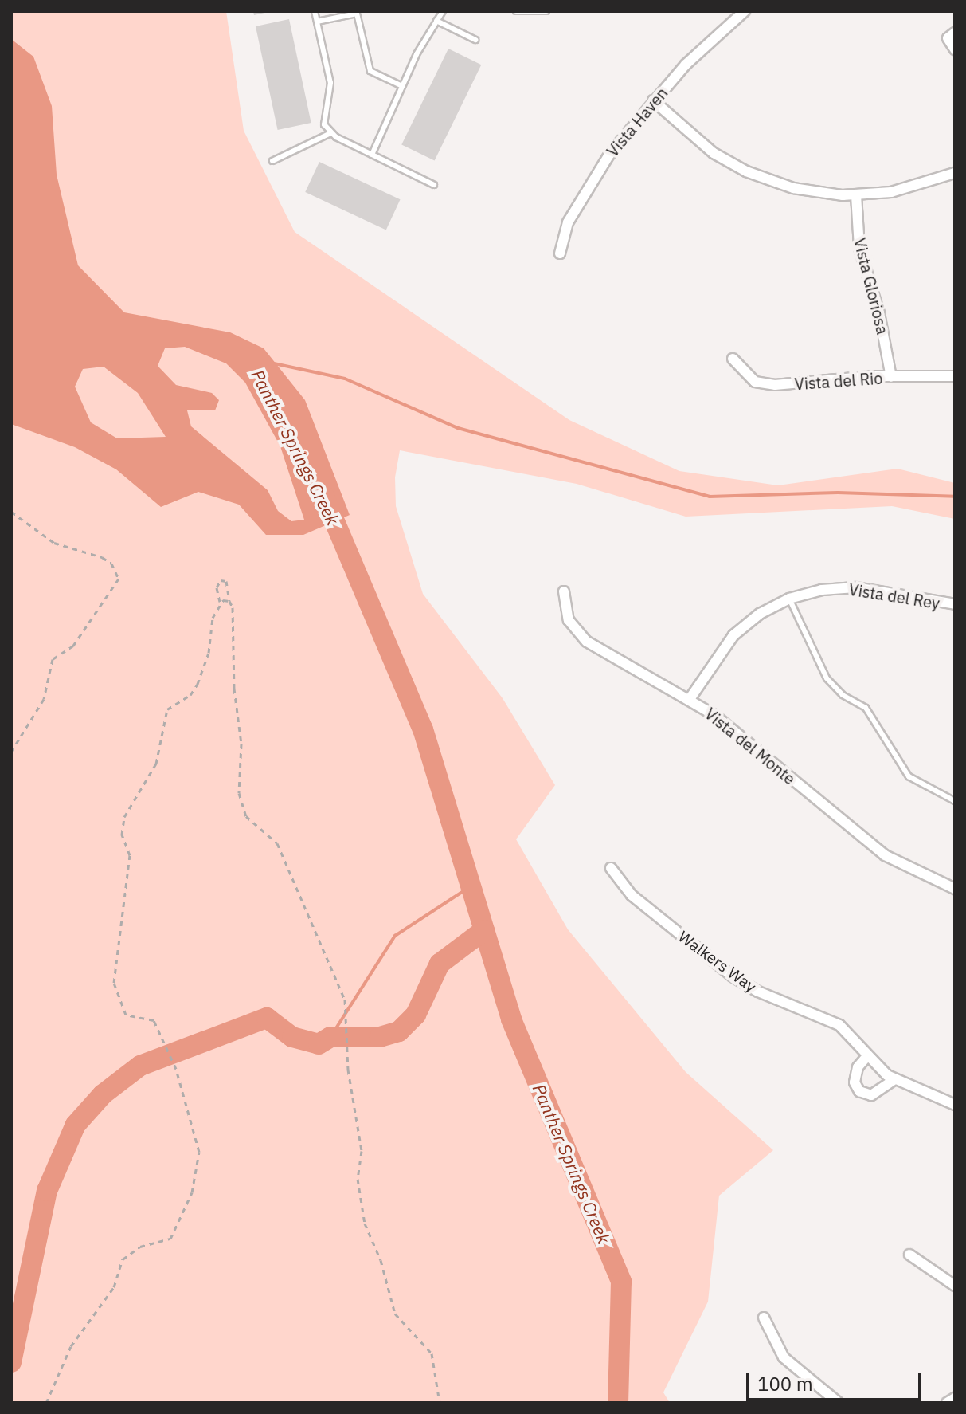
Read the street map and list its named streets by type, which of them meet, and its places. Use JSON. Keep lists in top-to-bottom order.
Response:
{
  "streets": {
    "street": [
      "Vista Haven",
      "Vista Gloriosa",
      "Vista del Rio",
      "Vista del Rey",
      "Vista del Monte",
      "Walkers Way"
    ]
  },
  "crossings": [
    ["Vista Gloriosa", "Vista del Rio"],
    ["Vista del Rey", "Vista del Monte"]
  ],
  "water": ["Panther Springs Creek"],
  "scale_bar": "100 m"
}
